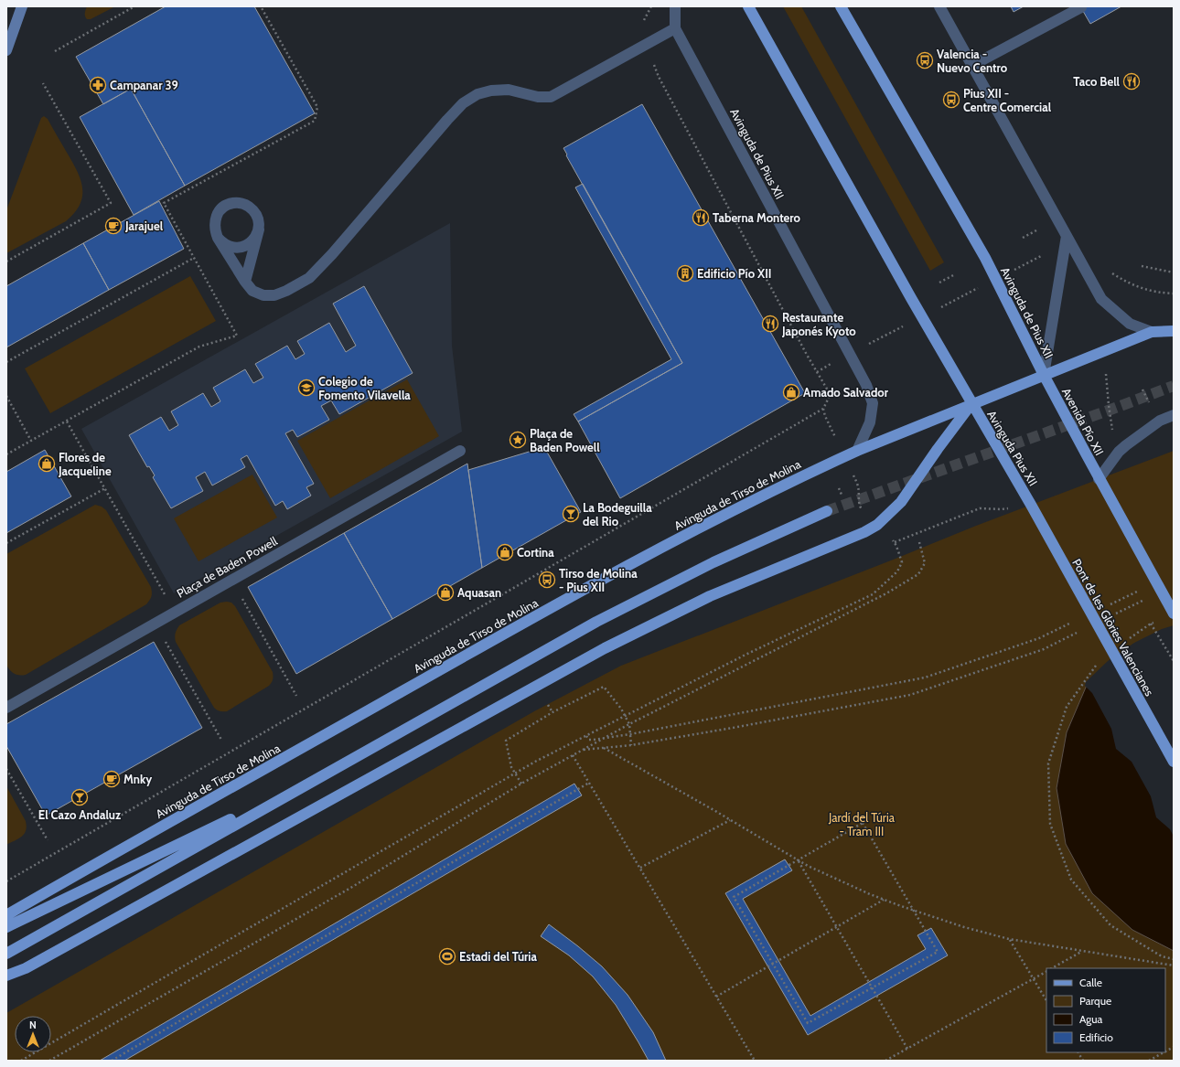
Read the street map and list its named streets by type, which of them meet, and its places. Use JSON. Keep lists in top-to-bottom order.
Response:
{
  "streets": {
    "main road": [
      "Avinguda de Pius XII",
      "Avenida Pío XII",
      "Avinguda Pius XII",
      "Avinguda de Tirso de Molina",
      "Pont de les Glòries Valencianes"
    ],
    "street": ["Plaça de Baden Powell"]
  },
  "crossings": [
    ["Avinguda de Pius XII", "Avenida Pío XII"],
    ["Avinguda de Pius XII", "Avinguda de Tirso de Molina"],
    ["Avenida Pío XII", "Avinguda de Tirso de Molina"],
    ["Avinguda Pius XII", "Avinguda de Tirso de Molina"],
    ["Avinguda Pius XII", "Pont de les Glòries Valencianes"]
  ],
  "parks": ["Jardí del Túria - Tram III"],
  "places": {
    "bus stop": ["Valencia - Nuevo Centro", "Pius XII - Centre Comercial", "Tirso de Molina - Pius XII"],
    "restaurant": ["Taco Bell", "Taberna Montero", "Restaurante Japonés Kyoto"],
    "pharmacy": ["Campanar 39"],
    "cafe": ["Jarajuel", "Mnky"],
    "building": ["Edificio Pío XII"],
    "school or university": ["Colegio de Fomento Vilavella"],
    "shop": [
      "Amado Salvador",
      "Flores de Jacqueline",
      "Cortina",
      "Aquasan"
    ],
    "place": ["Plaça de Baden Powell"],
    "bar": ["La Bodeguilla del Rio", "El Cazo Andaluz"],
    "sports": ["Estadi del Túria"]
  },
  "legend": [
    "Calle",
    "Parque",
    "Agua",
    "Edificio"
  ],
  "north": "top"
}
